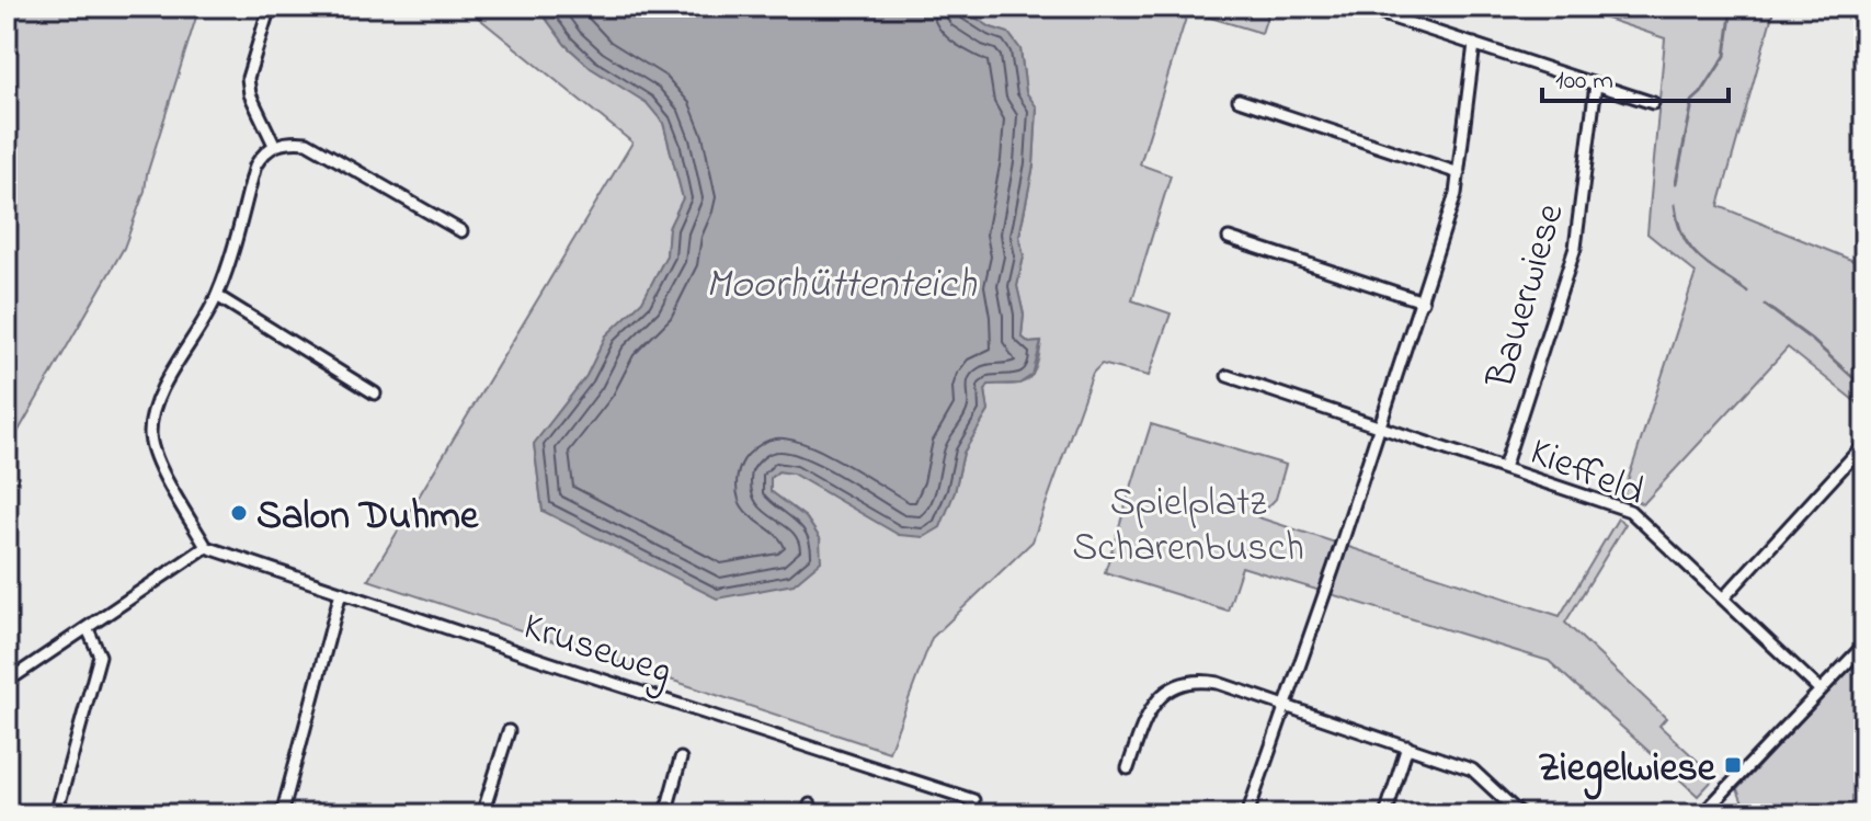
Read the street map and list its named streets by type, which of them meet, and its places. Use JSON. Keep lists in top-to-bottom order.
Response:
{
  "streets": {
    "street": ["Bauerwiese", "Kieffeld", "Kruseweg"]
  },
  "crossings": [
    ["Bauerwiese", "Kieffeld"]
  ],
  "water": ["Moorhüttenteich"],
  "parks": ["Spielplatz Scharenbusch"],
  "places": {
    "other": ["Salon Duhme"],
    "transit": ["Ziegelwiese"]
  },
  "scale_bar": "100 m"
}
